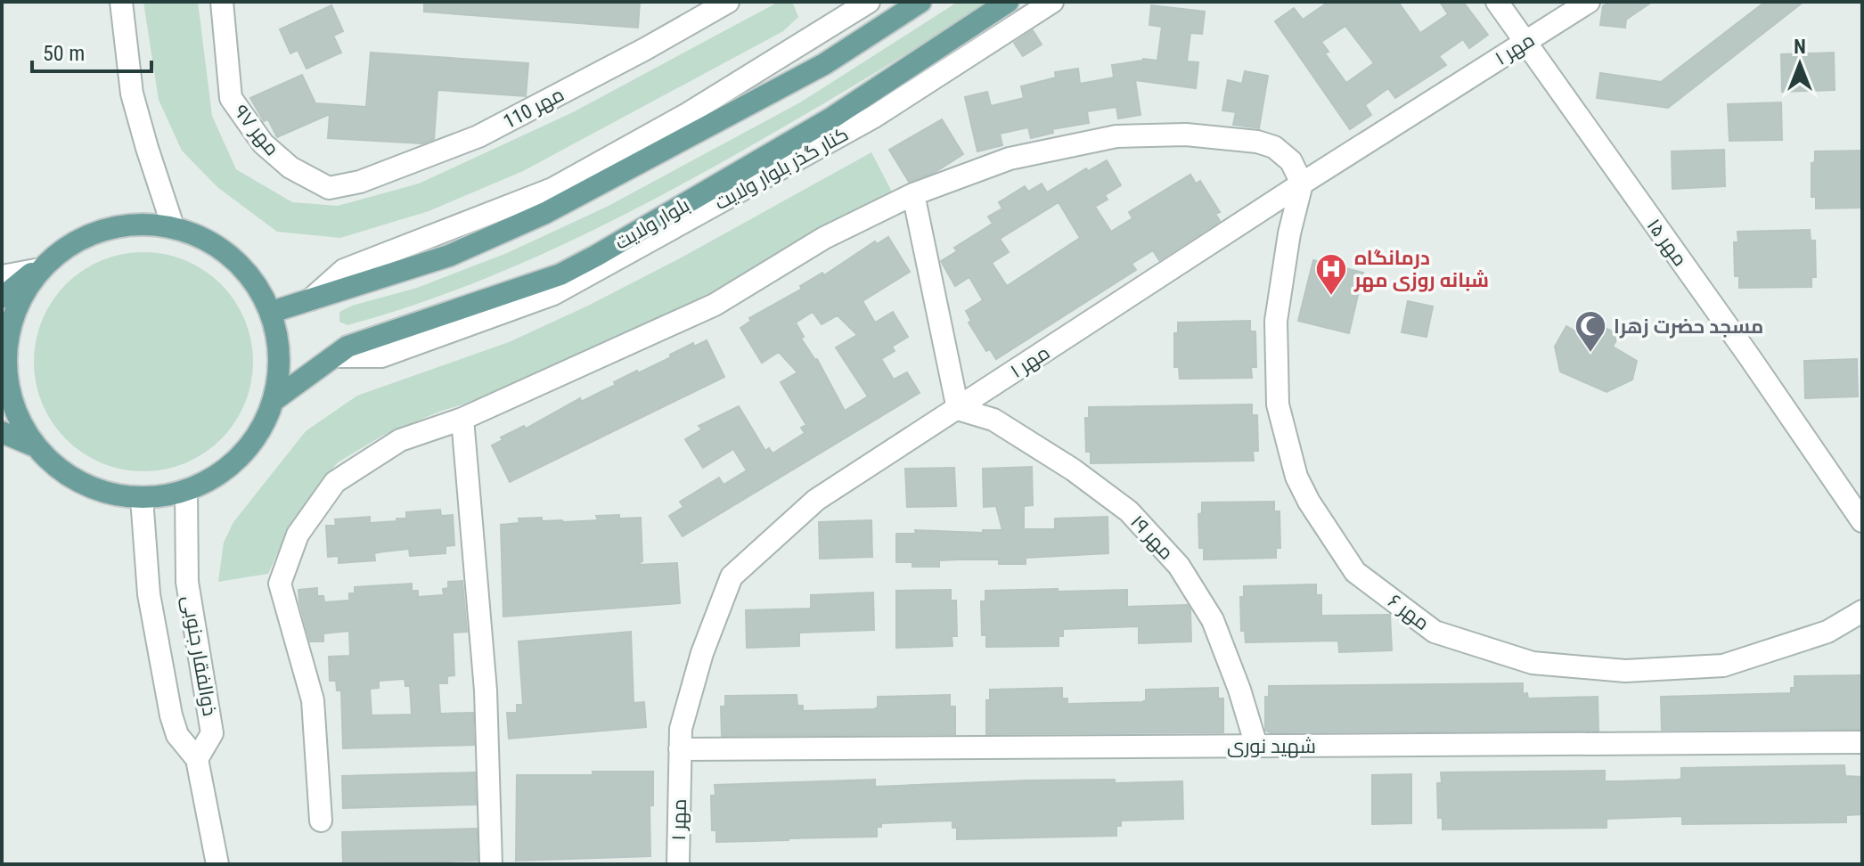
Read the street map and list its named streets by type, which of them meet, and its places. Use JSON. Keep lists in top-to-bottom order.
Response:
{
  "streets": {
    "main road": ["بلوار ولایت"],
    "street": [
      "مهر ۱",
      "مهر 110",
      "مهر ۹۷",
      "کنار گذر بلوار ولایت",
      "مهر ۱۵",
      "مهر ۱۹",
      "مهر ۶",
      "ذوالفقار جنوبی",
      "شهید نوری"
    ]
  },
  "crossings": [
    ["مهر ۱", "مهر ۱۵"],
    ["مهر ۱", "مهر ۱۹"],
    ["مهر ۱", "مهر ۶"],
    ["مهر ۱", "شهید نوری"],
    ["مهر 110", "مهر ۹۷"],
    ["کنار گذر بلوار ولایت", "بلوار ولایت"],
    ["مهر ۱۹", "شهید نوری"]
  ],
  "places": {
    "hospital": ["درمانگاه شبانه روزی مهر"],
    "mosque": ["مسجد حضرت زهرا"]
  },
  "scale_bar": "50 m",
  "north": "top"
}
